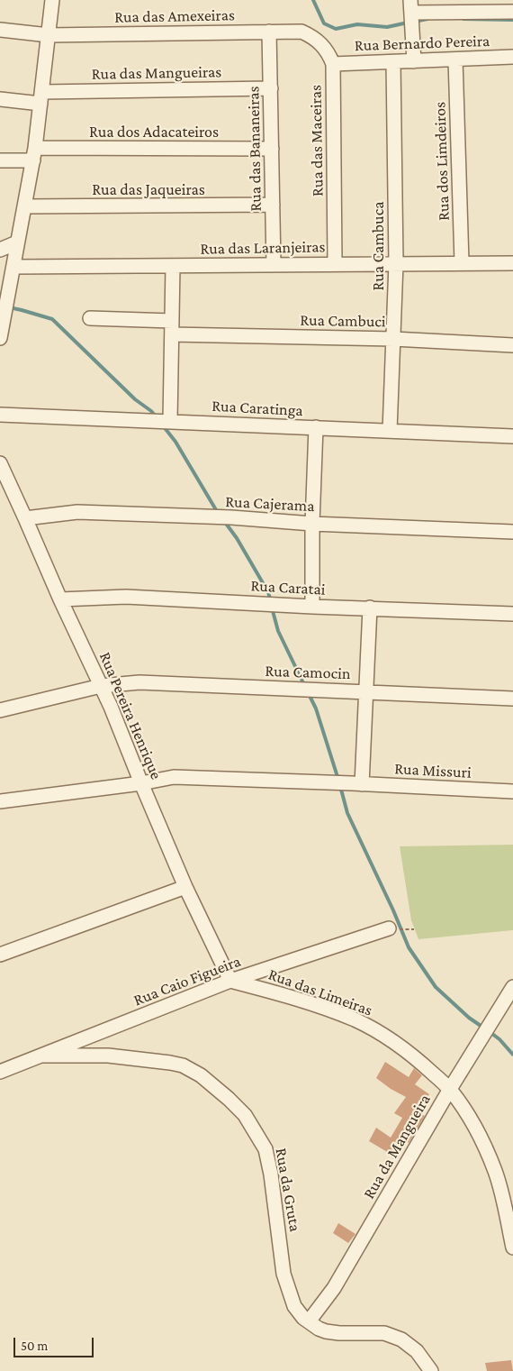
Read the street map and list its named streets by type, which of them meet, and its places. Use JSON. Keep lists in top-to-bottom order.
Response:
{
  "streets": {
    "street": [
      "Rua das Amexeiras",
      "Rua Bernardo Pereira",
      "Rua das Mangueiras",
      "Rua dos Adacateiros",
      "Rua das Maceiras",
      "Rua das Bananeiras",
      "Rua dos Limdeiros",
      "Rua das Jaqueiras",
      "Rua Cambuca",
      "Rua das Laranjeiras",
      "Rua Cambuci",
      "Rua Caratinga",
      "Rua Cajerama",
      "Rua Caratai",
      "Rua Camocin",
      "Rua Pereira Henrique",
      "Rua Missuri",
      "Rua Caio Figueira",
      "Rua das Limeiras",
      "Rua da Mangueira",
      "Rua da Gruta"
    ]
  },
  "crossings": [
    ["Rua das Amexeiras", "Rua das Maceiras"],
    ["Rua das Amexeiras", "Rua das Bananeiras"],
    ["Rua Bernardo Pereira", "Rua das Maceiras"],
    ["Rua Bernardo Pereira", "Rua dos Limdeiros"],
    ["Rua Bernardo Pereira", "Rua Cambuca"],
    ["Rua das Mangueiras", "Rua das Bananeiras"],
    ["Rua dos Adacateiros", "Rua das Bananeiras"],
    ["Rua das Maceiras", "Rua das Laranjeiras"],
    ["Rua das Bananeiras", "Rua das Jaqueiras"],
    ["Rua das Bananeiras", "Rua das Laranjeiras"],
    ["Rua dos Limdeiros", "Rua das Laranjeiras"],
    ["Rua Cambuca", "Rua das Laranjeiras"],
    ["Rua Cambuca", "Rua Cambuci"],
    ["Rua Cambuca", "Rua Caratinga"],
    ["Rua Cajerama", "Rua Pereira Henrique"],
    ["Rua Caratai", "Rua Pereira Henrique"],
    ["Rua Camocin", "Rua Pereira Henrique"],
    ["Rua Pereira Henrique", "Rua Missuri"],
    ["Rua Pereira Henrique", "Rua Caio Figueira"],
    ["Rua Pereira Henrique", "Rua das Limeiras"],
    ["Rua Caio Figueira", "Rua das Limeiras"],
    ["Rua Caio Figueira", "Rua da Gruta"],
    ["Rua das Limeiras", "Rua da Mangueira"],
    ["Rua da Mangueira", "Rua da Gruta"]
  ],
  "scale_bar": "50 m"
}
